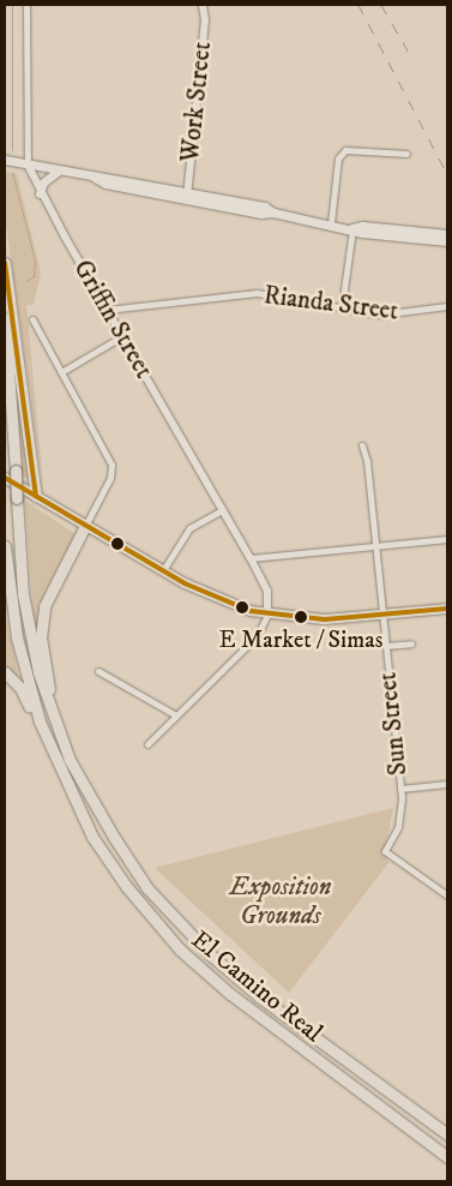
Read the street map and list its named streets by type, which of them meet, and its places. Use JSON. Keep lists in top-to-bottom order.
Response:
{
  "streets": {
    "highway": ["El Camino Real"],
    "street": [
      "Work Street",
      "Rianda Street",
      "Griffin Street",
      "Sun Street"
    ]
  },
  "crossings": [
    ["Rianda Street", "Griffin Street"]
  ],
  "parks": ["Exposition Grounds"],
  "places": ["E Market / Simas"]
}
